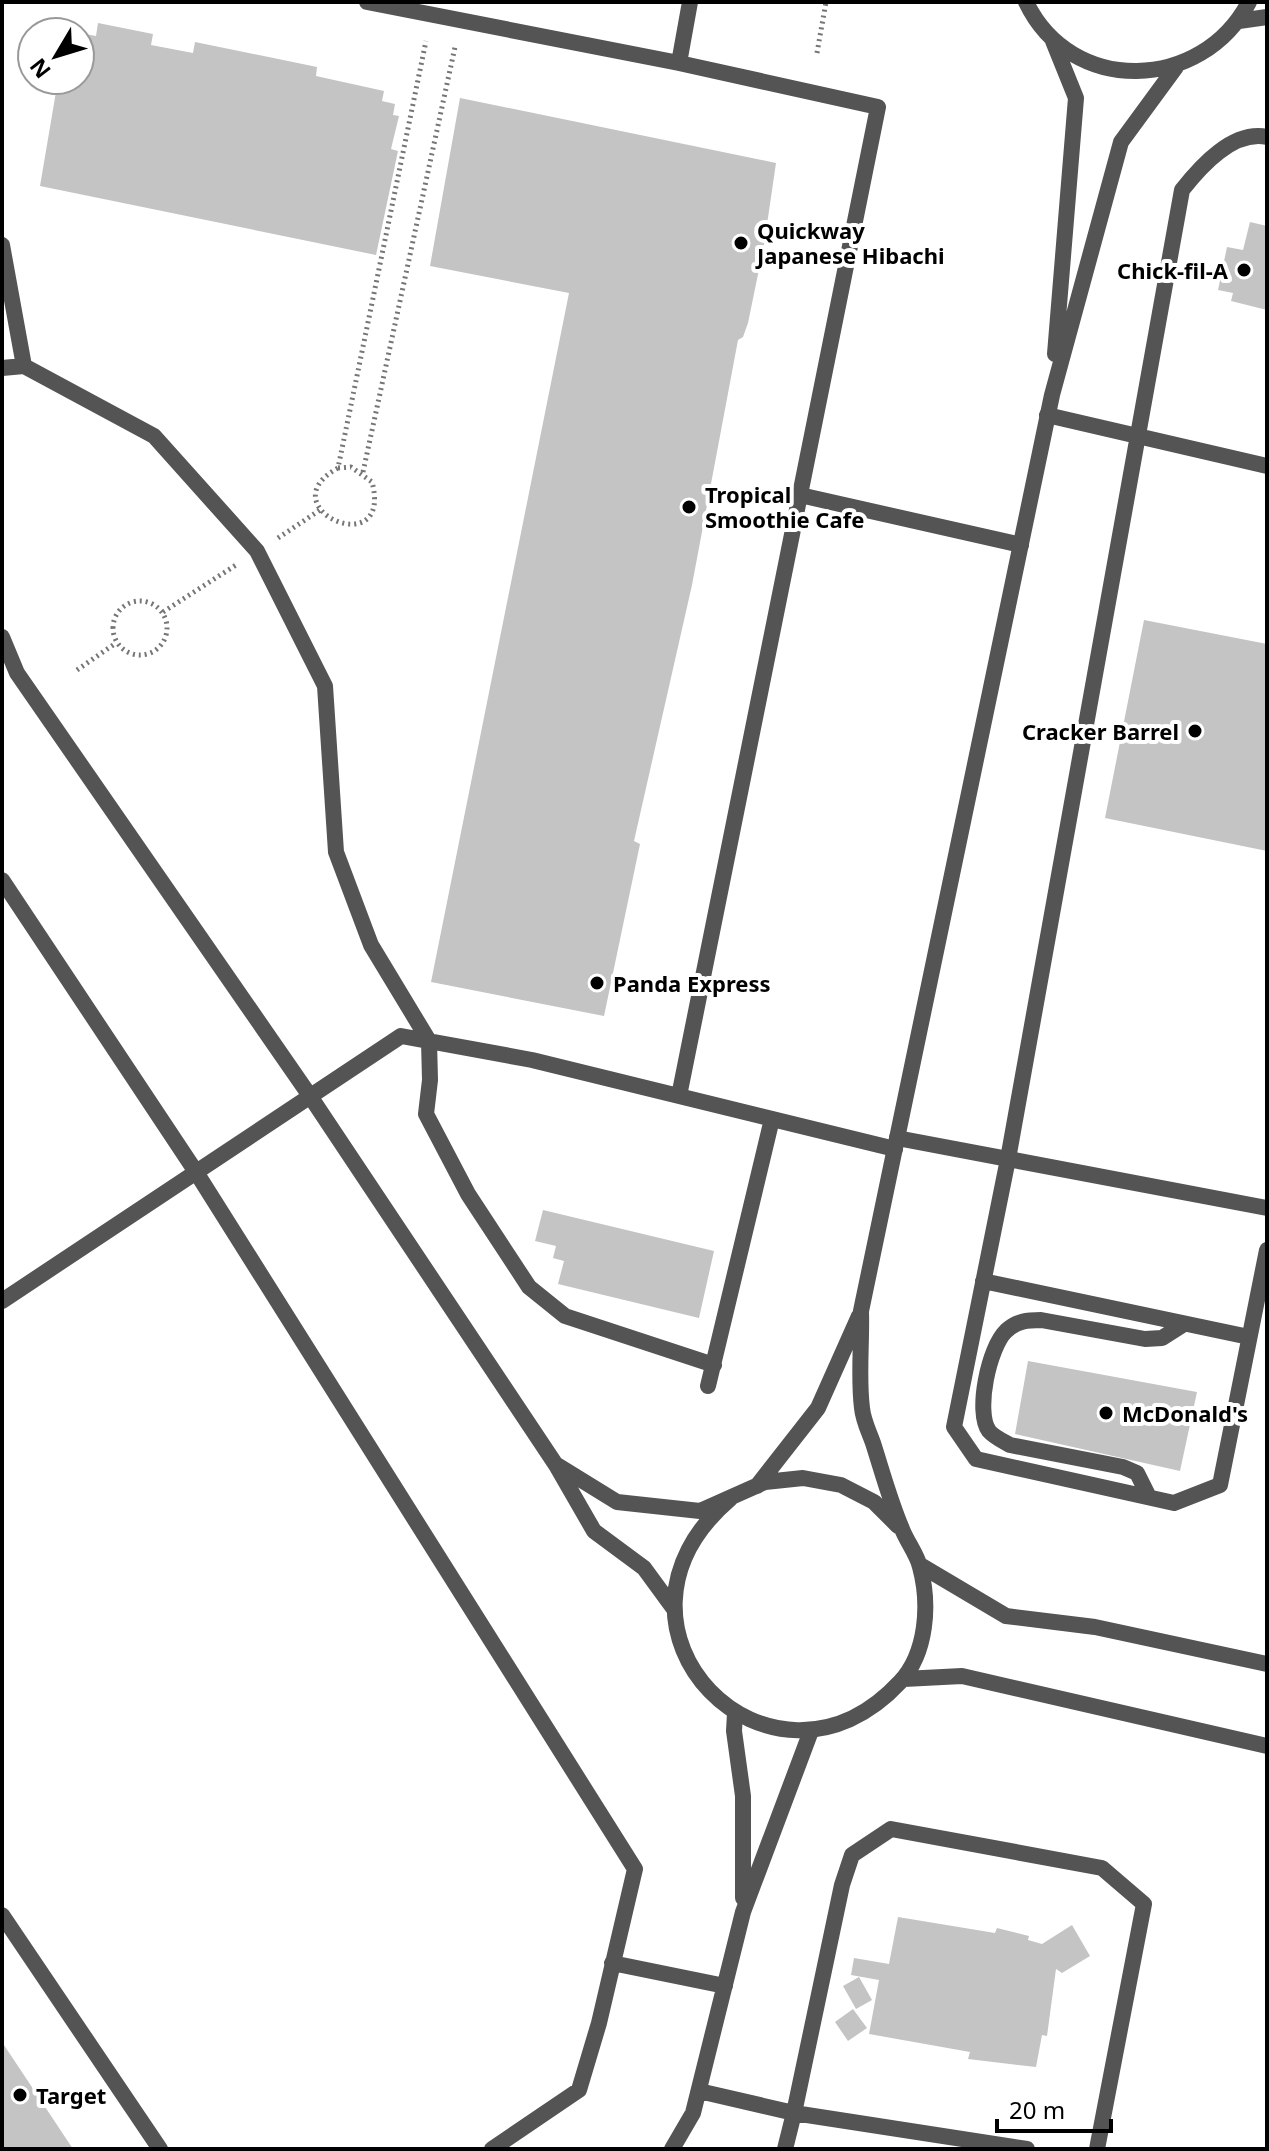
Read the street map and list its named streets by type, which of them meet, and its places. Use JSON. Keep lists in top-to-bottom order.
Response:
{
  "places": [
    "Quickway Japanese Hibachi",
    "Chick-fil-A",
    "Tropical Smoothie Cafe",
    "Cracker Barrel",
    "Panda Express",
    "McDonald's",
    "Target"
  ],
  "scale_bar": "20 m",
  "north": "bottom left"
}
